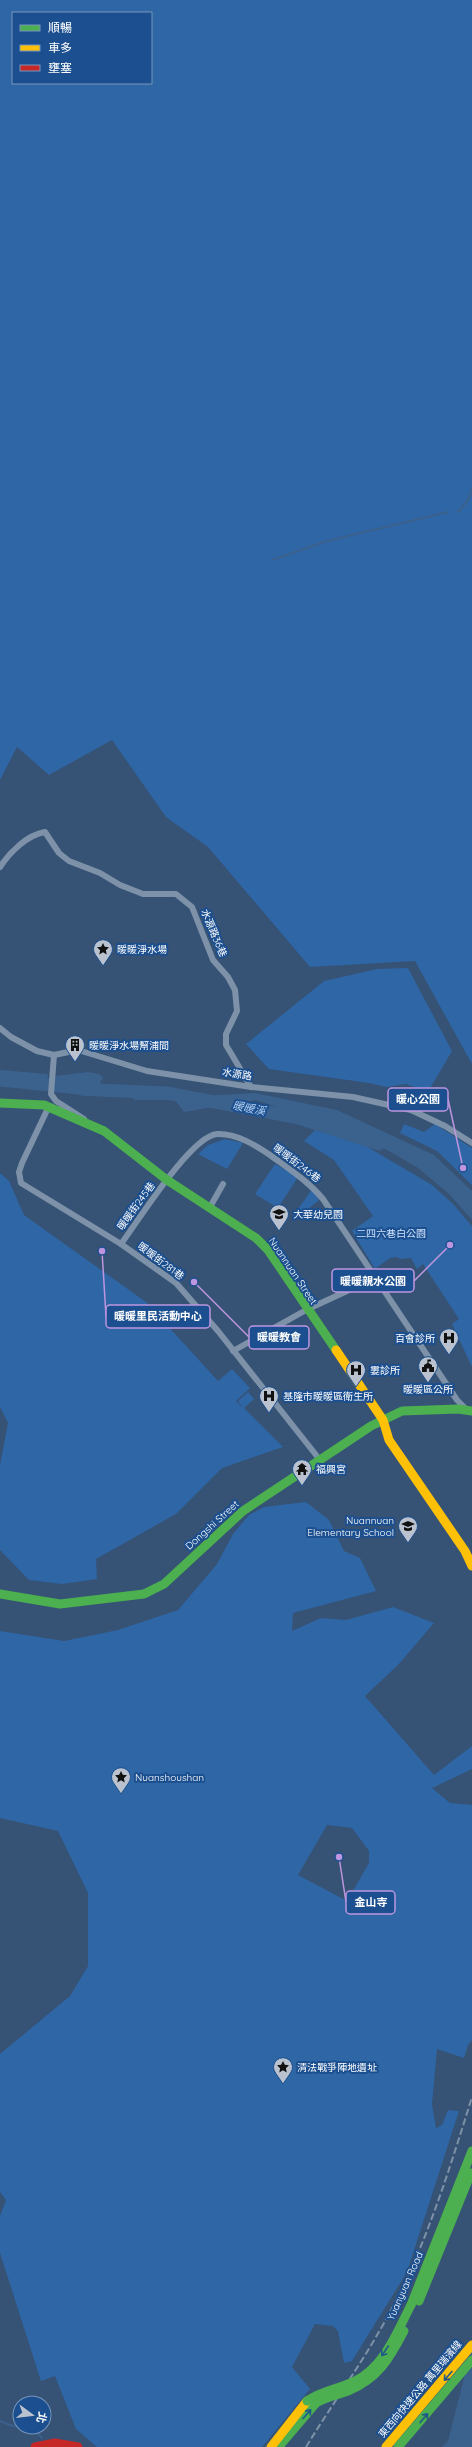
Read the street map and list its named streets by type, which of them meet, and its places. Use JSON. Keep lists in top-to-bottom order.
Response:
{
  "streets": {
    "main road": [
      "Nuannuan Street",
      "Dongshi Street",
      "Yuanyuan Road",
      "東西向快速公路 萬里瑞濱線"
    ],
    "street": [
      "水源路36巷",
      "水源路",
      "暖暖街246巷",
      "暖暖街245巷",
      "暖暖街281巷"
    ]
  },
  "crossings": [
    ["水源路36巷", "水源路"],
    ["暖暖街246巷", "暖暖街245巷"],
    ["暖暖街246巷", "Nuannuan Street"],
    ["暖暖街246巷", "Dongshi Street"],
    ["暖暖街245巷", "暖暖街281巷"],
    ["暖暖街245巷", "Nuannuan Street"],
    ["暖暖街281巷", "Nuannuan Street"],
    ["暖暖街281巷", "Dongshi Street"],
    ["Nuannuan Street", "Dongshi Street"]
  ],
  "water": ["暖暖溪"],
  "parks": ["二四六巷白公園"],
  "places": {
    "place": ["暖暖淨水場", "Nuanshoushan", "清法戰爭陣地遺址"],
    "building": ["暖暖淨水場幫浦間"],
    "other": [
      "暖心公園",
      "暖暖親水公園",
      "暖暖里民活動中心",
      "暖暖教會",
      "金山寺"
    ],
    "school or university": ["大華幼兒園", "Nuannuan Elementary School"],
    "hospital": ["百會診所", "婁診所", "基隆市暖暖區衛生所"],
    "public building": ["暖暖區公所"],
    "temple": ["福興宮"]
  },
  "legend": ["順暢", "車多", "壅塞"],
  "north": "right"
}
